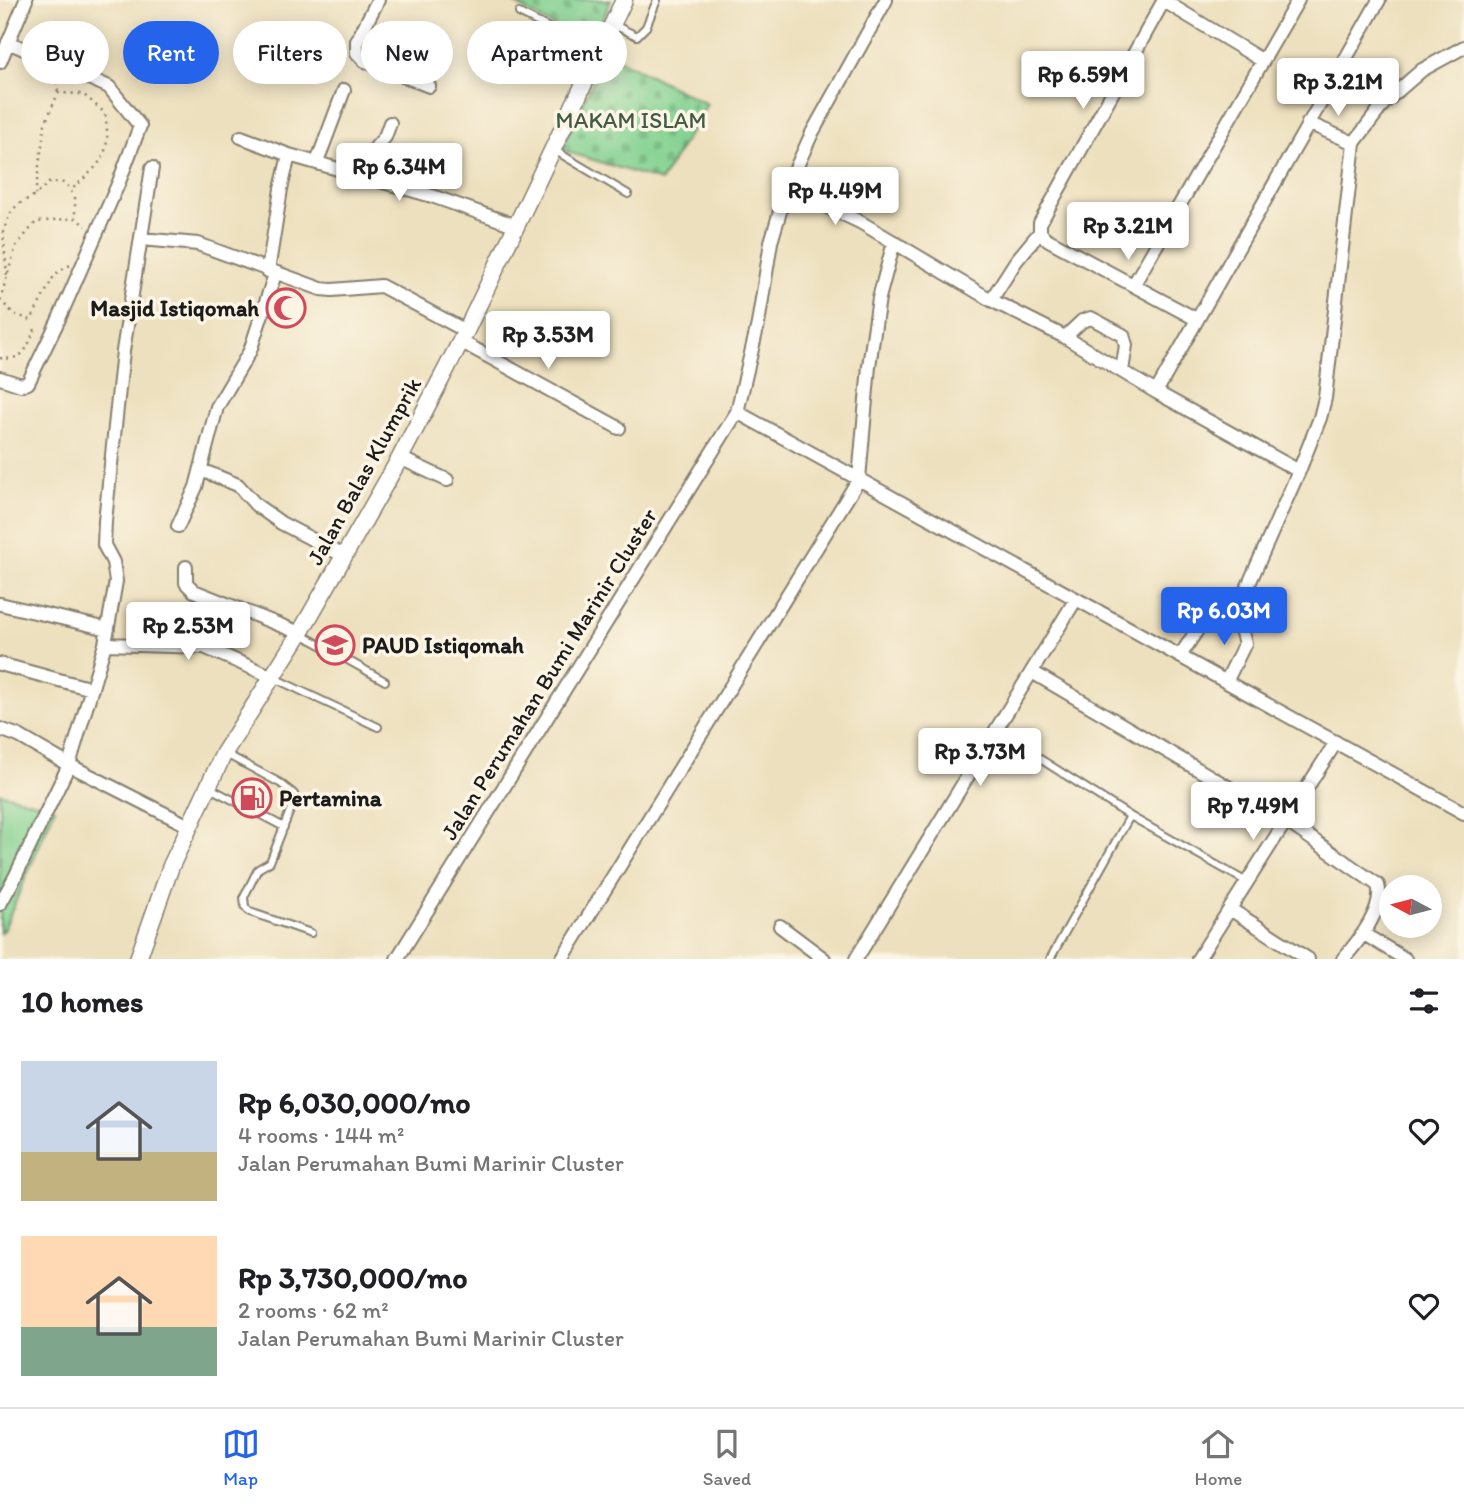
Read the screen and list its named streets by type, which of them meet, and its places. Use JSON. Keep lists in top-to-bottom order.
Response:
{
  "streets": {
    "street": ["Jalan Balas Klumprik", "Jalan Perumahan Bumi Marinir Cluster"]
  },
  "parks": ["MAKAM ISLAM"],
  "places": {
    "mosque": ["Masjid Istiqomah"],
    "school or university": ["PAUD Istiqomah"],
    "fuel station": ["Pertamina"]
  },
  "north": "left",
  "page": {
    "chip": [
      "Buy",
      "Rent",
      "Filters",
      "New",
      "Apartment"
    ],
    "price": [
      "Rp 6.59M",
      "Rp 3.21M",
      "Rp 6.34M",
      "Rp 4.49M",
      "Rp 3.21M",
      "Rp 3.53M",
      "Rp 6.03M",
      "Rp 2.53M",
      "Rp 3.73M",
      "Rp 7.49M"
    ],
    "heading": "10 homes",
    "list": [
      {
        "name": "Rp 6,030,000/mo",
        "note": "4 rooms · 144 m² · Jalan Perumahan Bumi Marinir Cluster"
      },
      {
        "name": "Rp 3,730,000/mo",
        "note": "2 rooms · 62 m² · Jalan Perumahan Bumi Marinir Cluster"
      }
    ],
    "tabs": ["Map", "Saved", "Home"]
  }
}
